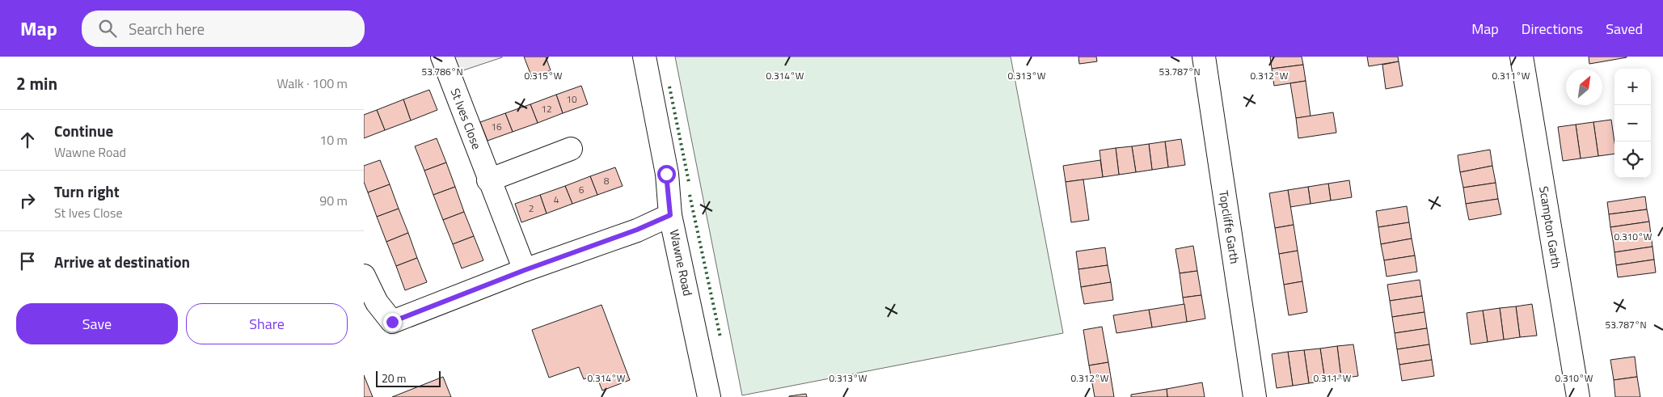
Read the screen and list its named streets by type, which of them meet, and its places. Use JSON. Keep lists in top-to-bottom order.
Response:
{
  "streets": {
    "street": [
      "St Ives Close",
      "Topcliffe Garth",
      "Scampton Garth",
      "Wawne Road"
    ]
  },
  "house_numbers": [
    "10",
    "12",
    "16",
    "8",
    "6",
    "4",
    "2"
  ],
  "scale_bar": "20 m",
  "north": "top right",
  "page": {
    "header": "Map",
    "search": "Search here",
    "nav": ["Map", "Directions", "Saved"],
    "heading": ["2 min", "Walk · 100 m"],
    "map_buttons": ["+", "−"],
    "list": [
      ["Continue", "Wawne Road", "10 m"],
      ["Turn right", "St Ives Close", "90 m"],
      "Arrive at destination"
    ],
    "buttons": ["Save", "Share"],
    "scale": "20 m"
  },
  "coordinates": [
    "53.786°N",
    "53.787°N",
    "0.315°W",
    "0.314°W",
    "0.313°W",
    "0.312°W",
    "0.311°W",
    "0.310°W"
  ]
}
